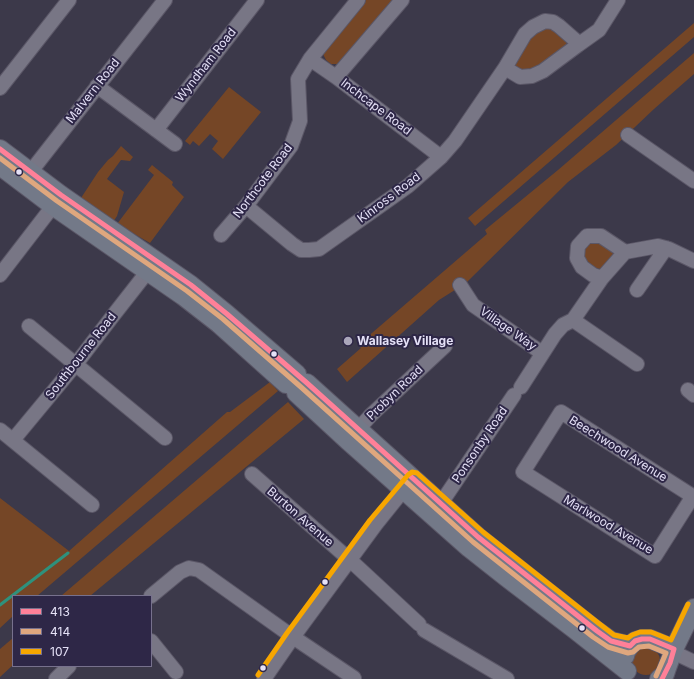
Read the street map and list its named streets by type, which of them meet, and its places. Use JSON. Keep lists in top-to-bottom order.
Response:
{
  "streets": {
    "street": [
      "Wyndham Road",
      "Malvern Road",
      "Inchcape Road",
      "Northcote Road",
      "Kinross Road",
      "Village Way",
      "Southbourne Road",
      "Probyn Road",
      "Ponsonby Road",
      "Beechwood Avenue",
      "Burton Avenue",
      "Marlwood Avenue"
    ]
  },
  "crossings": [
    ["Inchcape Road", "Northcote Road"],
    ["Inchcape Road", "Kinross Road"],
    ["Northcote Road", "Kinross Road"],
    ["Village Way", "Ponsonby Road"],
    ["Beechwood Avenue", "Marlwood Avenue"]
  ],
  "places": ["Wallasey Village"],
  "lines": ["transit line 413", "transit line 414", "transit line 107"],
  "legend": ["413", "414", "107"]
}
